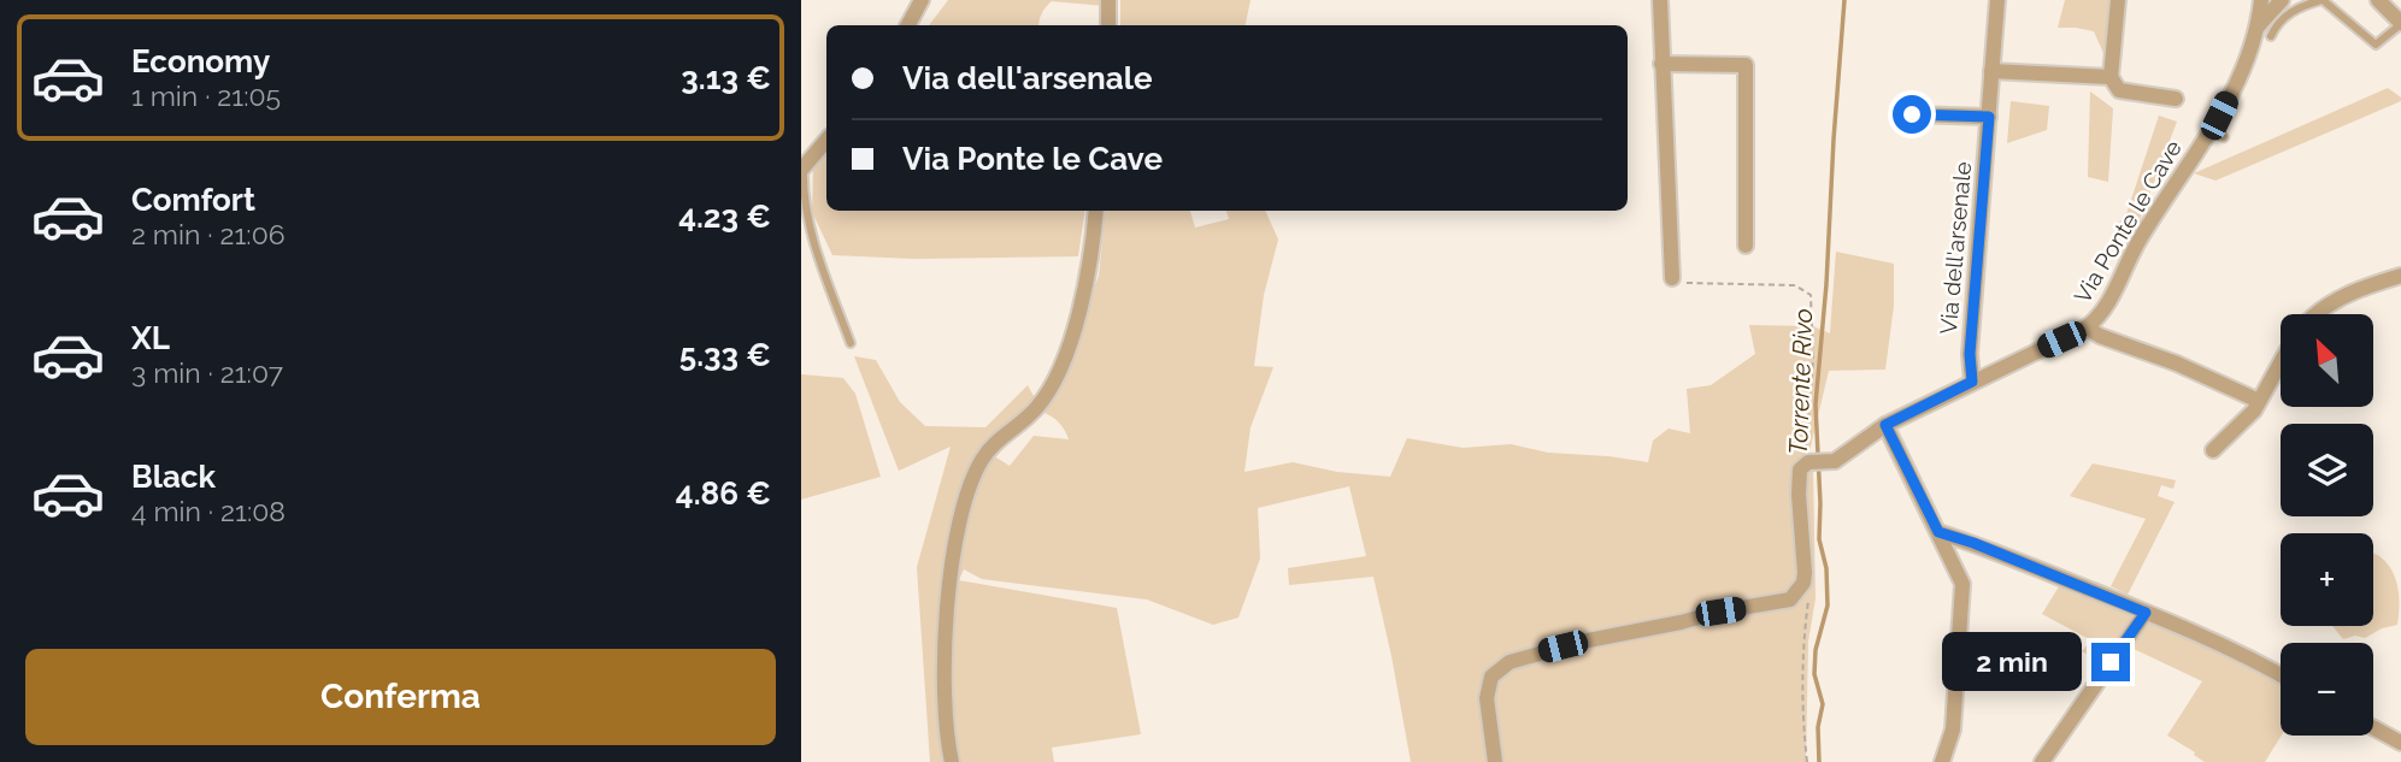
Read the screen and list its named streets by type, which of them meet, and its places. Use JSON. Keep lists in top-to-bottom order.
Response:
{
  "streets": {
    "street": ["Via Ponte le Cave", "Via dell'arsenale"]
  },
  "crossings": [
    ["Via Ponte le Cave", "Via dell'arsenale"]
  ],
  "water": ["Torrente Rivo"],
  "north": "top left",
  "page": {
    "list": [
      {
        "name": "Economy",
        "note": "1 min · 21:05",
        "value": "3.13 €"
      },
      {
        "name": "Comfort",
        "note": "2 min · 21:06",
        "value": "4.23 €"
      },
      {
        "name": "XL",
        "note": "3 min · 21:07",
        "value": "5.33 €"
      },
      {
        "name": "Black",
        "note": "4 min · 21:08",
        "value": "4.86 €"
      }
    ],
    "banner": ["Via dell'arsenale", "Via Ponte le Cave"],
    "map_buttons": ["+", "−"],
    "buttons": "Conferma",
    "bubble": "2 min"
  }
}
